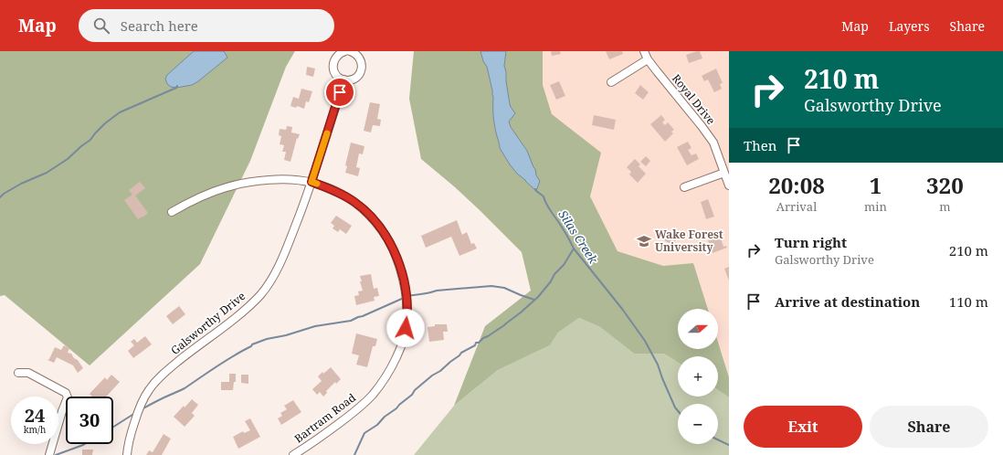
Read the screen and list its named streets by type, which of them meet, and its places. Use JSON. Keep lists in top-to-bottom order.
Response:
{
  "streets": {
    "street": ["Royal Drive", "Galsworthy Drive", "Bartram Road"]
  },
  "crossings": [
    ["Galsworthy Drive", "Bartram Road"]
  ],
  "water": ["Silas Creek"],
  "places": {
    "school or university": ["Wake Forest University"]
  },
  "north": "right",
  "page": {
    "header": "Map",
    "search": "Search here",
    "nav": ["Map", "Layers", "Share"],
    "turn": ["210 m", "Galsworthy Drive"],
    "then": "Then",
    "eta": [
      "20:08",
      "Arrival",
      "1",
      "min",
      "320",
      "m"
    ],
    "list": [
      {
        "name": "Turn right",
        "note": "Galsworthy Drive",
        "value": "210 m"
      },
      {
        "name": "Arrive at destination",
        "value": "110 m"
      }
    ],
    "map_buttons": ["+", "−"],
    "speed": "24 km/h",
    "limit": "30",
    "buttons": ["Exit", "Share"]
  }
}
